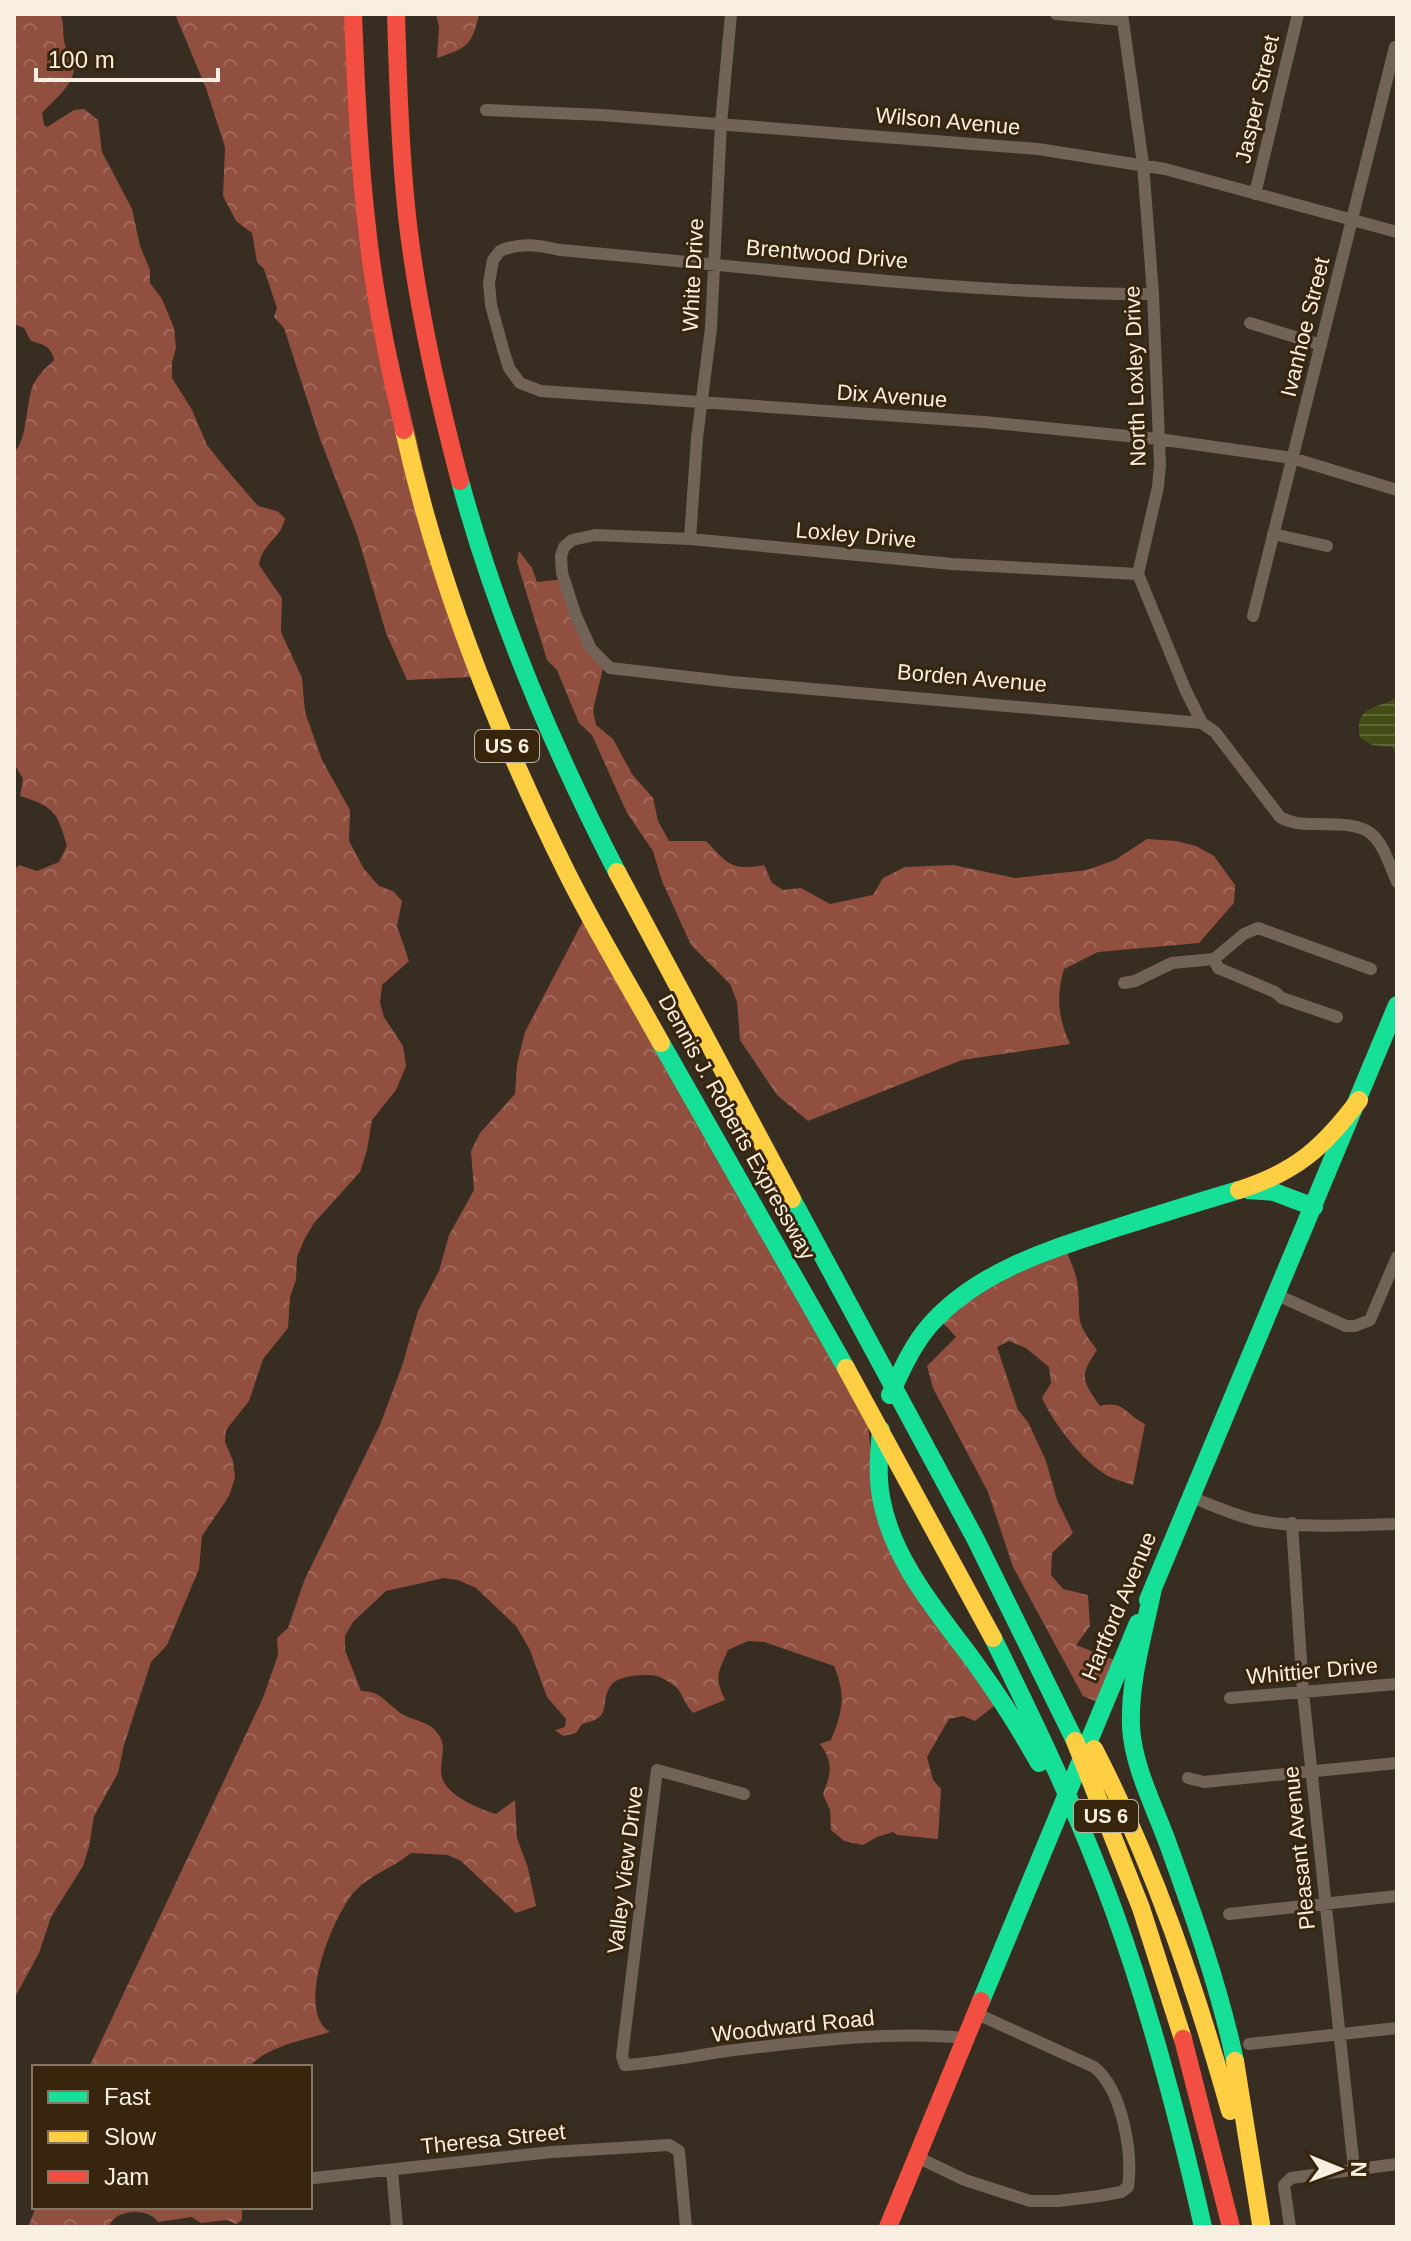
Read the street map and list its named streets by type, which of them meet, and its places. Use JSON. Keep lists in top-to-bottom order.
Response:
{
  "streets": {
    "main road": ["US 6", "Dennis J. Roberts Expressway", "Hartford Avenue"],
    "street": [
      "Jasper Street",
      "Wilson Avenue",
      "Brentwood Drive",
      "White Drive",
      "Ivanhoe Street",
      "North Loxley Drive",
      "Dix Avenue",
      "Loxley Drive",
      "Borden Avenue",
      "Whittier Drive",
      "Pleasant Avenue",
      "Valley View Drive",
      "Woodward Road",
      "Theresa Street"
    ]
  },
  "crossings": [
    ["Jasper Street", "Wilson Avenue"],
    ["Wilson Avenue", "White Drive"],
    ["Wilson Avenue", "Ivanhoe Street"],
    ["Wilson Avenue", "North Loxley Drive"],
    ["Brentwood Drive", "White Drive"],
    ["Brentwood Drive", "North Loxley Drive"],
    ["Brentwood Drive", "Dix Avenue"],
    ["White Drive", "Dix Avenue"],
    ["White Drive", "Loxley Drive"],
    ["Ivanhoe Street", "Dix Avenue"],
    ["North Loxley Drive", "Dix Avenue"],
    ["North Loxley Drive", "Loxley Drive"],
    ["Loxley Drive", "Borden Avenue"],
    ["Hartford Avenue", "Woodward Road"],
    ["Whittier Drive", "Pleasant Avenue"],
    ["Valley View Drive", "Woodward Road"]
  ],
  "legend": ["Fast", "Slow", "Jam"],
  "scale_bar": "100 m",
  "north": "right"
}
